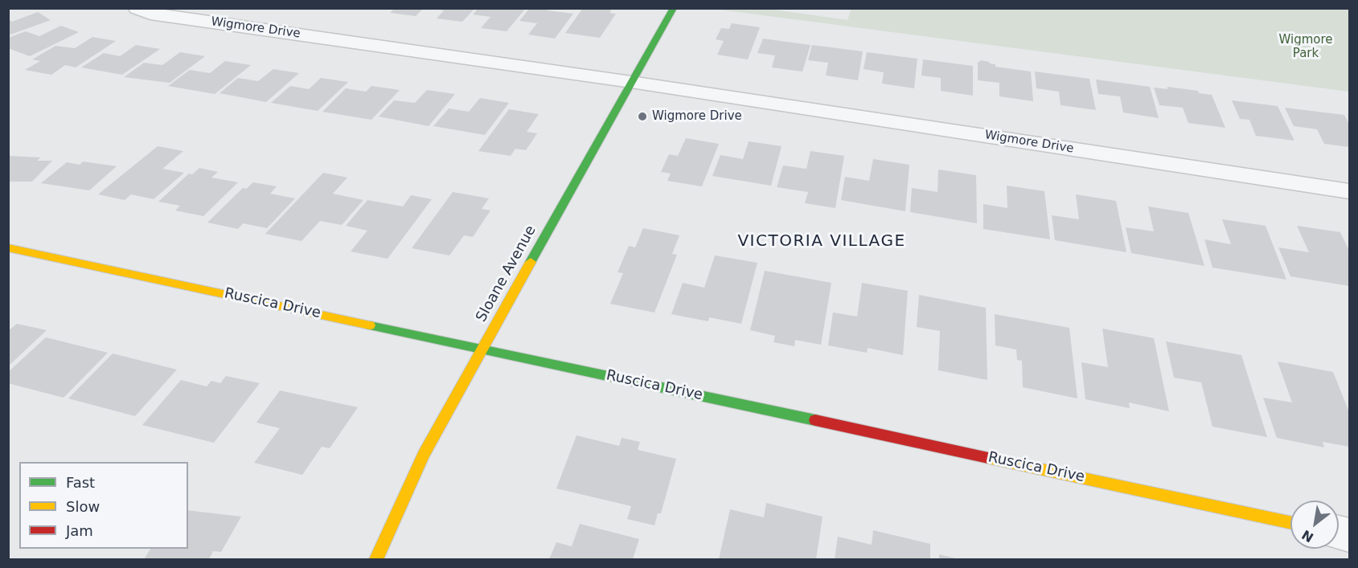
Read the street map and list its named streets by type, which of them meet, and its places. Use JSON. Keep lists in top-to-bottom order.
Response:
{
  "streets": {
    "street": ["Wigmore Drive", "Sloane Avenue", "Ruscica Drive"]
  },
  "crossings": [
    ["Wigmore Drive", "Sloane Avenue"],
    ["Sloane Avenue", "Ruscica Drive"]
  ],
  "districts": ["VICTORIA VILLAGE"],
  "parks": ["Wigmore Park"],
  "places": ["Wigmore Drive"],
  "legend": ["Fast", "Slow", "Jam"],
  "north": "bottom left"
}
